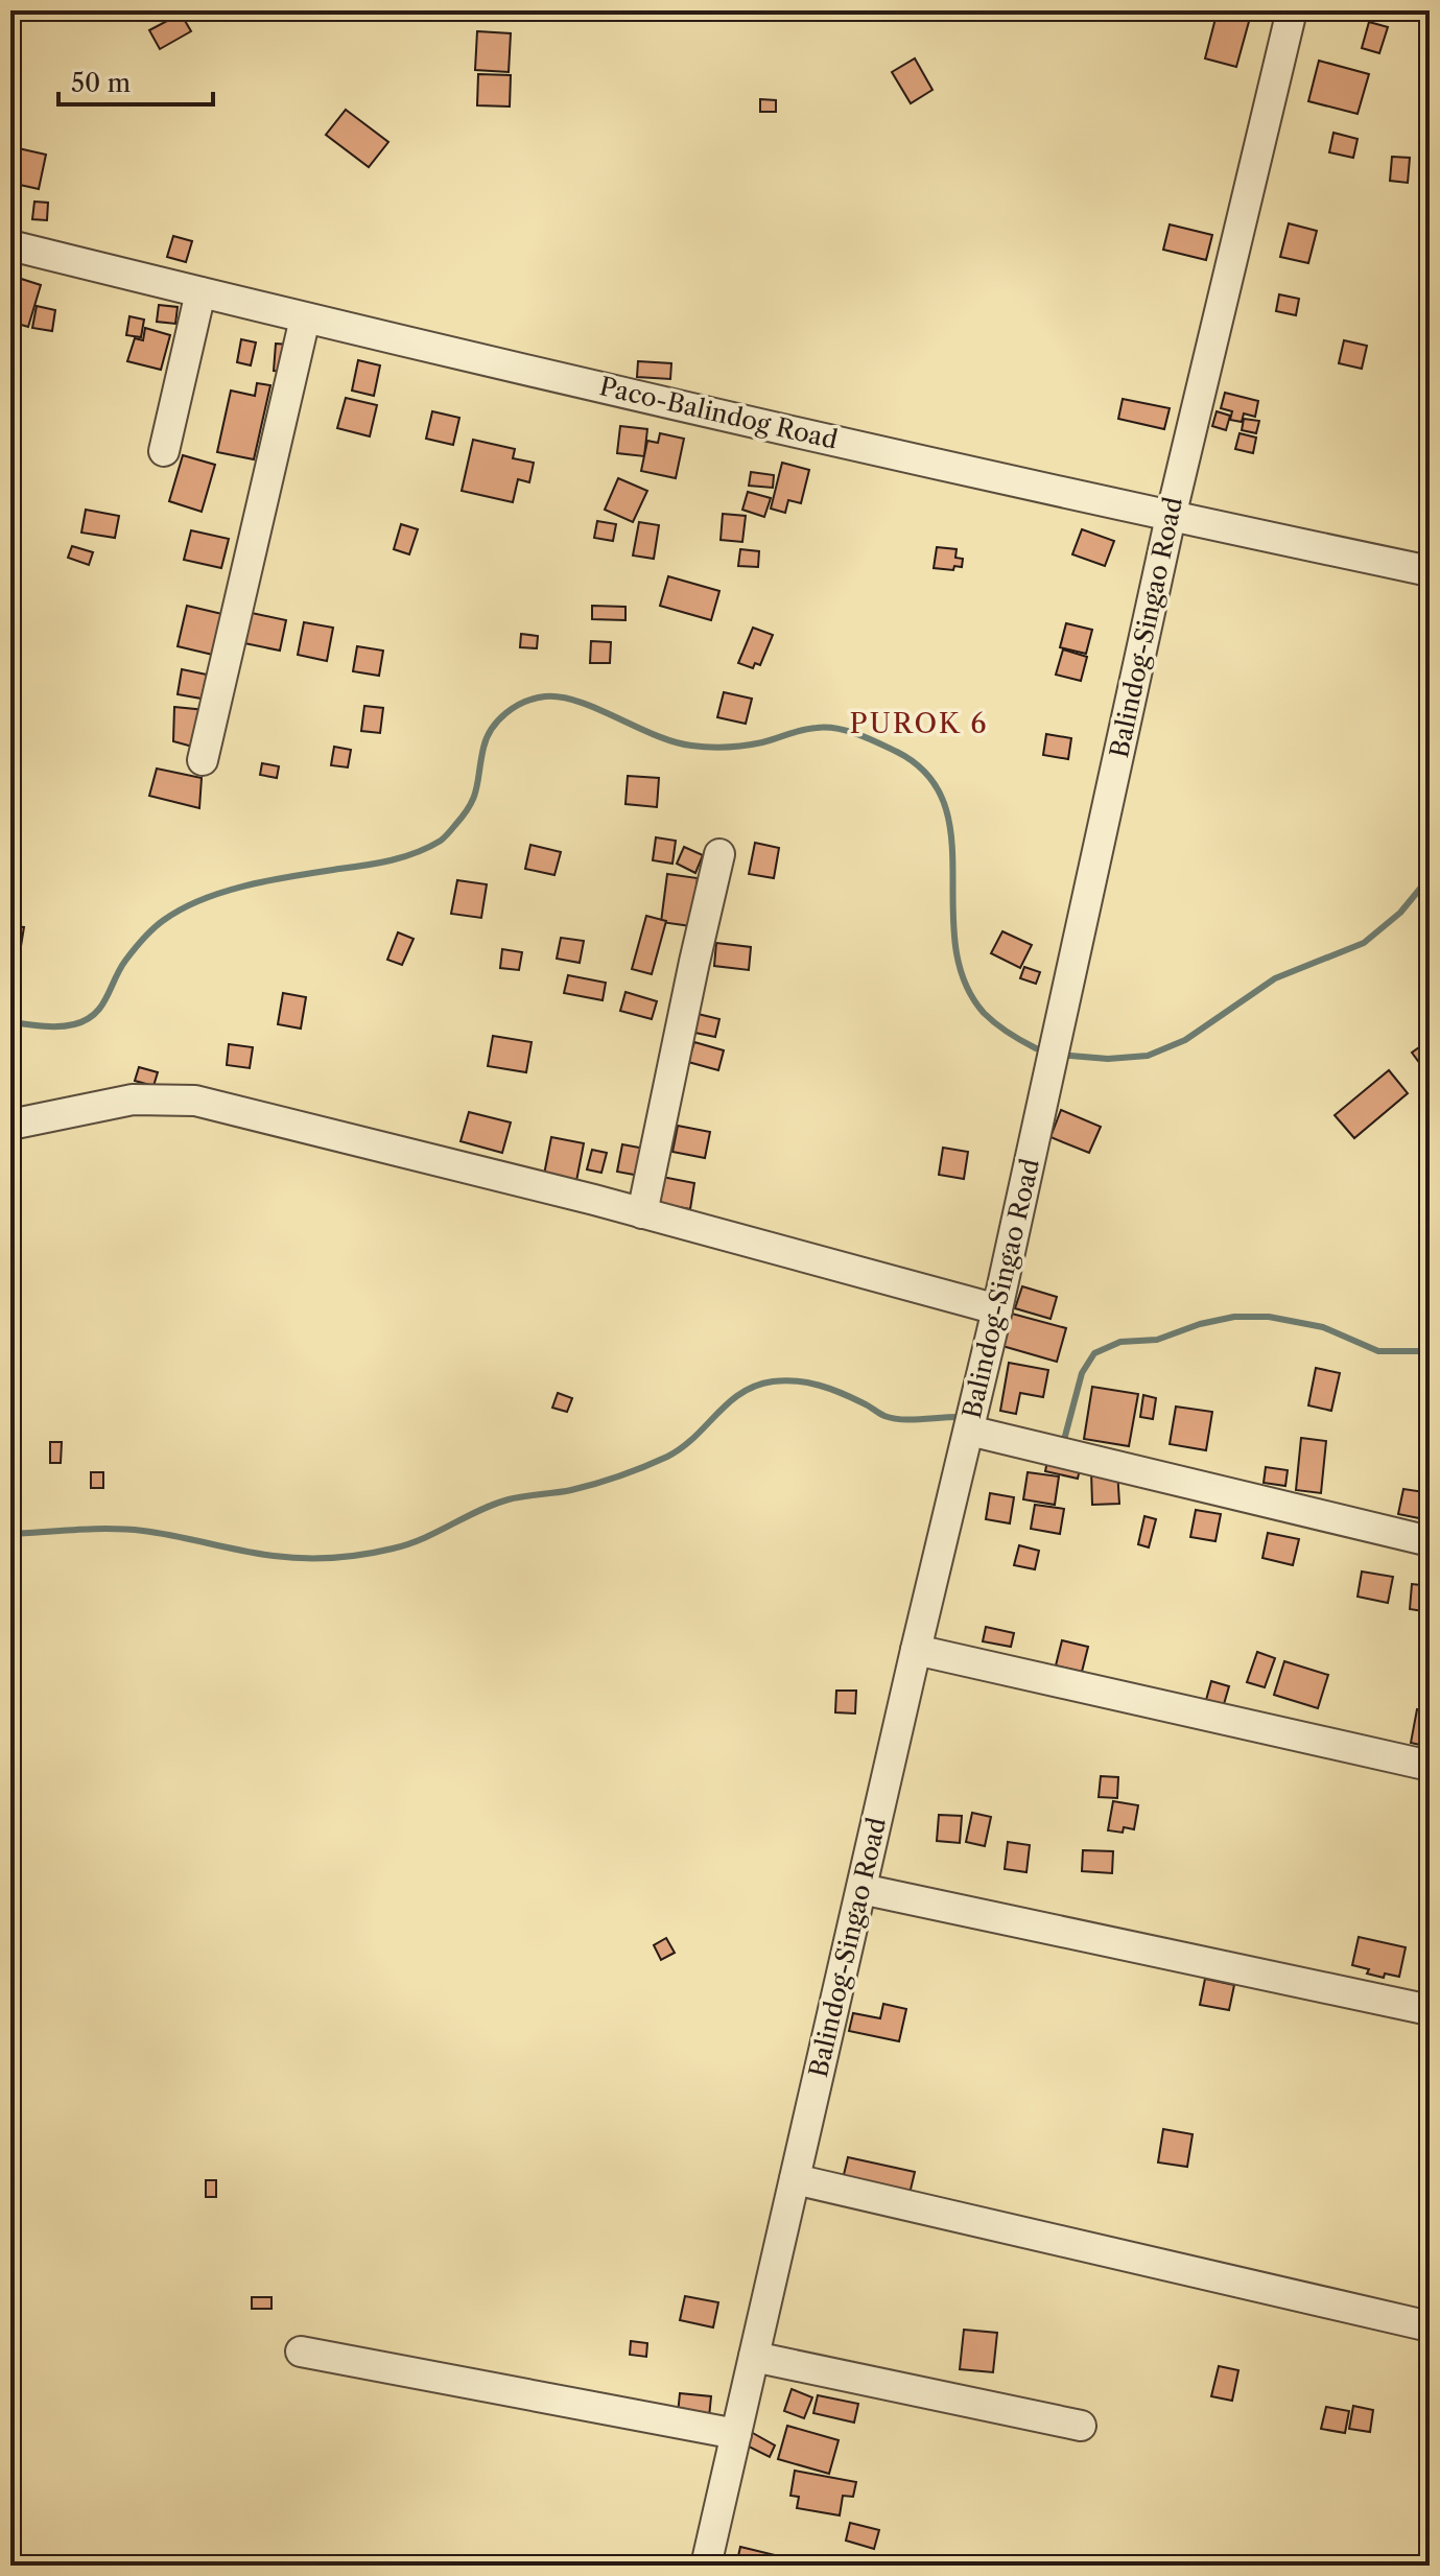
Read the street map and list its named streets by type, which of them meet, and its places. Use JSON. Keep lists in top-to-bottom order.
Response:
{
  "streets": {
    "street": ["Paco-Balindog Road", "Balindog-Singao Road"]
  },
  "crossings": [
    ["Paco-Balindog Road", "Balindog-Singao Road"]
  ],
  "districts": ["PUROK 6"],
  "scale_bar": "50 m"
}
